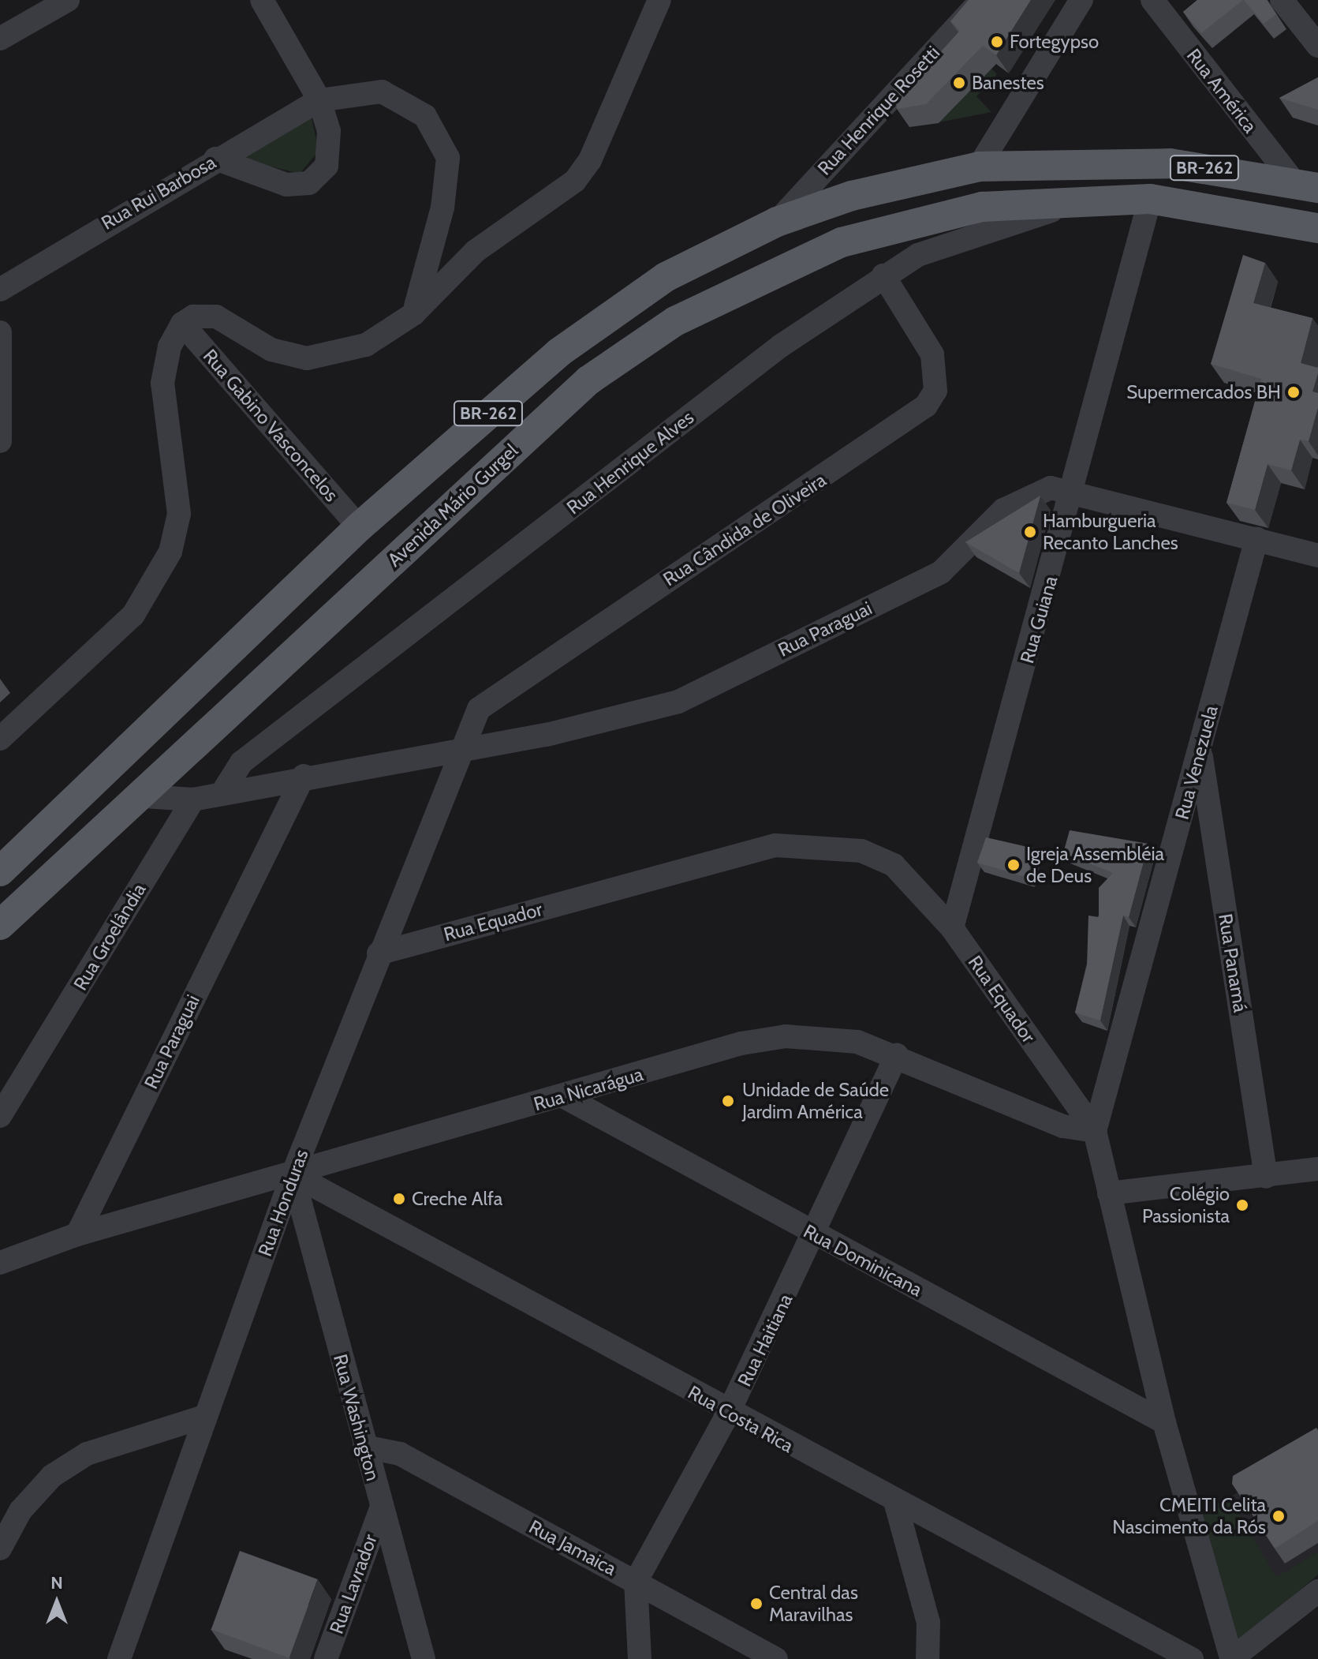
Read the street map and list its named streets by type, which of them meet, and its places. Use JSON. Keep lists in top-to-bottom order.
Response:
{
  "streets": {
    "main road": ["BR-262", "Avenida Mário Gurgel"],
    "street": [
      "Rua América",
      "Rua Henrique Rosetti",
      "Rua Rui Barbosa",
      "Rua Gabino Vasconcelos",
      "Rua Henrique Alves",
      "Rua Cândida de Oliveira",
      "Rua Guiana",
      "Rua Paraguai",
      "Rua Venezuela",
      "Rua Equador",
      "Rua Groelândia",
      "Rua Panamá",
      "Rua Nicarágua",
      "Rua Honduras",
      "Rua Dominicana",
      "Rua Haitiana",
      "Rua Washington",
      "Rua Costa Rica",
      "Rua Jamaica",
      "Rua Lavrador"
    ]
  },
  "crossings": [
    ["Rua América", "BR-262"],
    ["Rua Henrique Rosetti", "BR-262"],
    ["BR-262", "Rua Gabino Vasconcelos"],
    ["Rua Henrique Alves", "Avenida Mário Gurgel"],
    ["Rua Henrique Alves", "Rua Cândida de Oliveira"],
    ["Rua Henrique Alves", "Rua Paraguai"],
    ["Avenida Mário Gurgel", "Rua Guiana"],
    ["Rua Cândida de Oliveira", "Rua Paraguai"],
    ["Rua Cândida de Oliveira", "Rua Honduras"],
    ["Rua Guiana", "Rua Paraguai"],
    ["Rua Guiana", "Rua Equador"],
    ["Rua Paraguai", "Rua Venezuela"],
    ["Rua Paraguai", "Rua Groelândia"],
    ["Rua Paraguai", "Rua Nicarágua"],
    ["Rua Paraguai", "Rua Honduras"],
    ["Rua Venezuela", "Rua Equador"],
    ["Rua Venezuela", "Rua Panamá"],
    ["Rua Venezuela", "Rua Nicarágua"],
    ["Rua Equador", "Rua Nicarágua"],
    ["Rua Equador", "Rua Honduras"],
    ["Rua Equador", "Rua Dominicana"],
    ["Rua Nicarágua", "Rua Honduras"],
    ["Rua Nicarágua", "Rua Dominicana"],
    ["Rua Nicarágua", "Rua Haitiana"],
    ["Rua Nicarágua", "Rua Washington"],
    ["Rua Nicarágua", "Rua Costa Rica"],
    ["Rua Honduras", "Rua Washington"],
    ["Rua Honduras", "Rua Costa Rica"],
    ["Rua Dominicana", "Rua Haitiana"],
    ["Rua Haitiana", "Rua Costa Rica"],
    ["Rua Haitiana", "Rua Jamaica"],
    ["Rua Washington", "Rua Costa Rica"],
    ["Rua Washington", "Rua Jamaica"],
    ["Rua Washington", "Rua Lavrador"]
  ],
  "places": [
    "Fortegypso",
    "Banestes",
    "Supermercados BH",
    "Hamburgueria Recanto Lanches",
    "Igreja Assembléia de Deus",
    "Unidade de Saúde Jardim América",
    "Creche Alfa",
    "Colégio Passionista",
    "CMEITI Celita Nascimento da Rós",
    "Central das Maravilhas"
  ],
  "north": "top"
}
